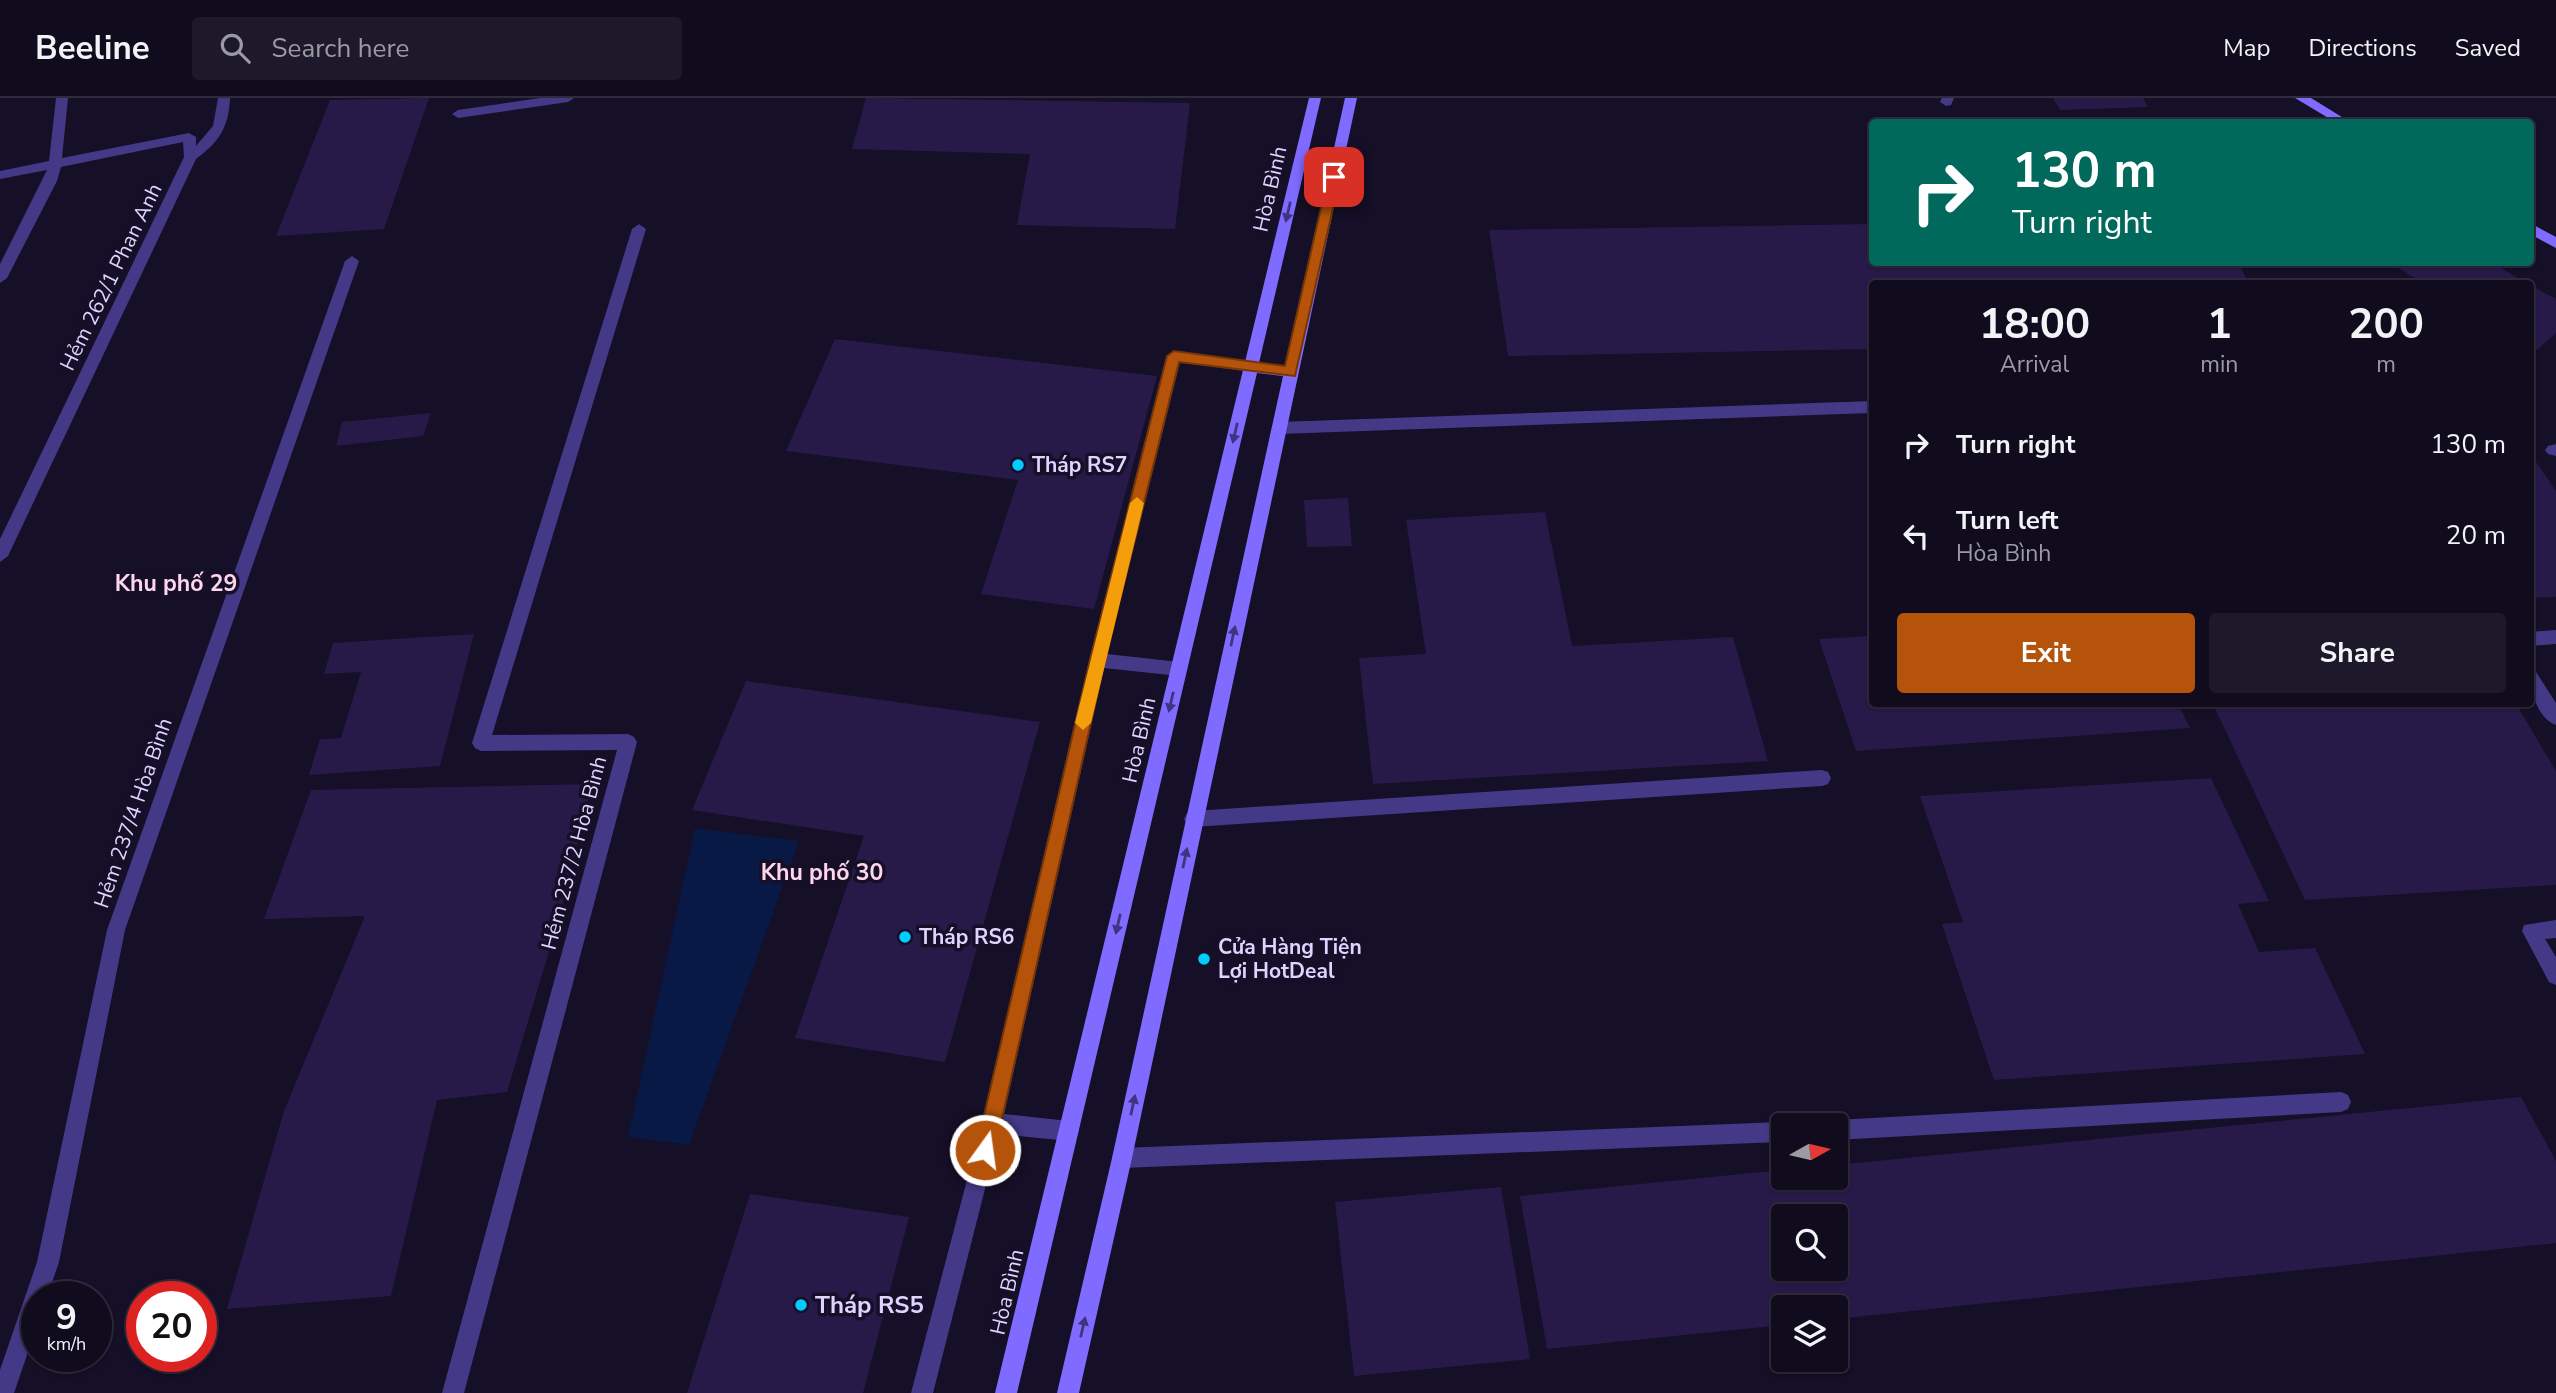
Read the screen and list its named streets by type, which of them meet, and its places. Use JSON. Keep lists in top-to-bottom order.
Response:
{
  "streets": {
    "main road": ["Hòa Bình"],
    "street": ["Hẻm 262/1 Phan Anh", "Hẻm 237/4 Hòa Bình", "Hẻm 237/2 Hòa Bình"]
  },
  "districts": ["Khu phố 29", "Khu phố 30"],
  "places": [
    "Tháp RS7",
    "Tháp RS6",
    "Cửa Hàng Tiện Lợi HotDeal",
    "Tháp RS5"
  ],
  "north": "right",
  "page": {
    "header": "Beeline",
    "search": "Search here",
    "nav": ["Map", "Directions", "Saved"],
    "turn": ["130 m", "Turn right"],
    "eta": [
      "18:00",
      "Arrival",
      "1",
      "min",
      "200",
      "m"
    ],
    "list": [
      {
        "name": "Turn right",
        "value": "130 m"
      },
      {
        "name": "Turn left",
        "note": "Hòa Bình",
        "value": "20 m"
      }
    ],
    "buttons": ["Exit", "Share"],
    "speed": "9 km/h",
    "limit": "20"
  }
}
